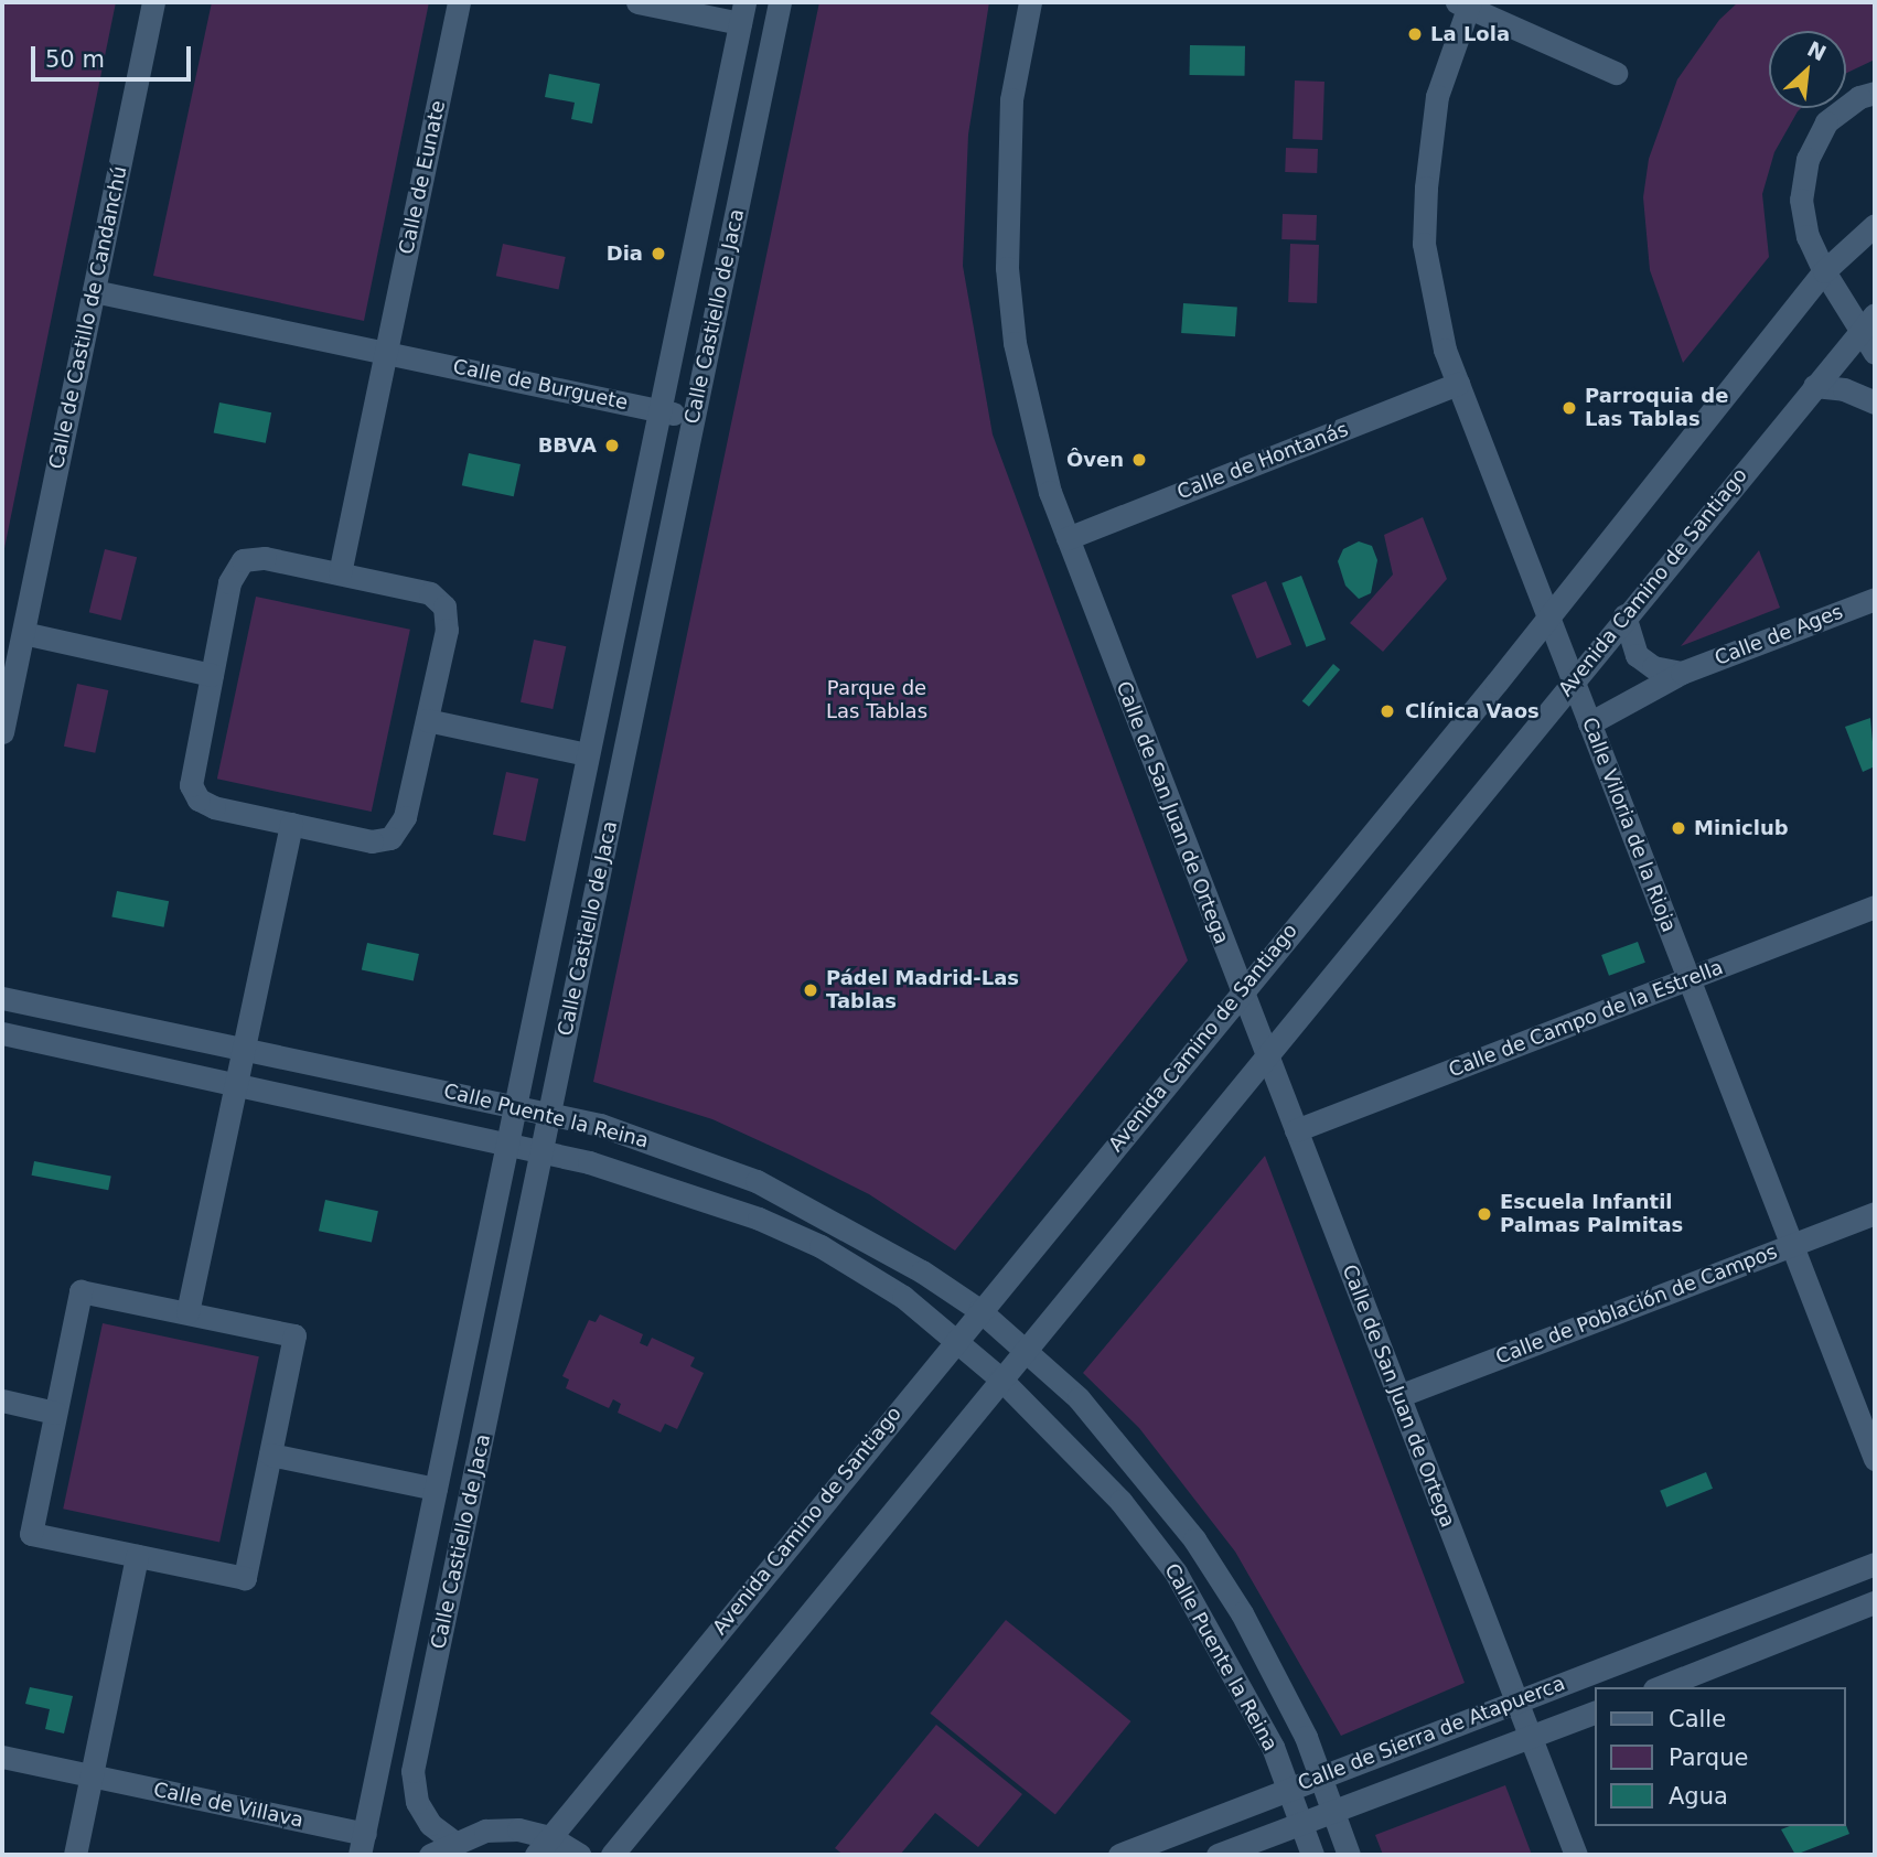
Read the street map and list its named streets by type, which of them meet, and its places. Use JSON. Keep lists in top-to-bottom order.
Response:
{
  "streets": {
    "street": [
      "Calle de Eunate",
      "Calle Castiello de Jaca",
      "Calle de Castillo de Candanchú",
      "Calle de Burguete",
      "Calle de Hontanás",
      "Avenida Camino de Santiago",
      "Calle de Ages",
      "Calle de San Juan de Ortega",
      "Calle Viloria de la Rioja",
      "Calle de Campo de la Estrella",
      "Calle Puente la Reina",
      "Calle de Población de Campos",
      "Calle de Sierra de Atapuerca",
      "Calle de Villava"
    ]
  },
  "crossings": [
    ["Calle de Eunate", "Calle de Burguete"],
    ["Calle Castiello de Jaca", "Calle de Burguete"],
    ["Calle Castiello de Jaca", "Calle Puente la Reina"],
    ["Calle Castiello de Jaca", "Calle de Villava"],
    ["Calle de Castillo de Candanchú", "Calle de Burguete"],
    ["Calle de Hontanás", "Calle de San Juan de Ortega"],
    ["Calle de Hontanás", "Calle Viloria de la Rioja"],
    ["Avenida Camino de Santiago", "Calle de San Juan de Ortega"],
    ["Avenida Camino de Santiago", "Calle Viloria de la Rioja"],
    ["Avenida Camino de Santiago", "Calle Puente la Reina"],
    ["Calle de Ages", "Calle Viloria de la Rioja"],
    ["Calle de San Juan de Ortega", "Calle de Campo de la Estrella"],
    ["Calle de San Juan de Ortega", "Calle de Población de Campos"],
    ["Calle de San Juan de Ortega", "Calle de Sierra de Atapuerca"],
    ["Calle Viloria de la Rioja", "Calle de Campo de la Estrella"],
    ["Calle Viloria de la Rioja", "Calle de Población de Campos"],
    ["Calle Puente la Reina", "Calle de Sierra de Atapuerca"]
  ],
  "parks": ["Parque de Las Tablas"],
  "places": [
    "La Lola",
    "Dia",
    "Parroquia de Las Tablas",
    "BBVA",
    "Ôven",
    "Clínica Vaos",
    "Miniclub",
    "Pádel Madrid-Las Tablas",
    "Escuela Infantil Palmas Palmitas"
  ],
  "legend": ["Calle", "Parque", "Agua"],
  "scale_bar": "50 m",
  "north": "top right"
}
